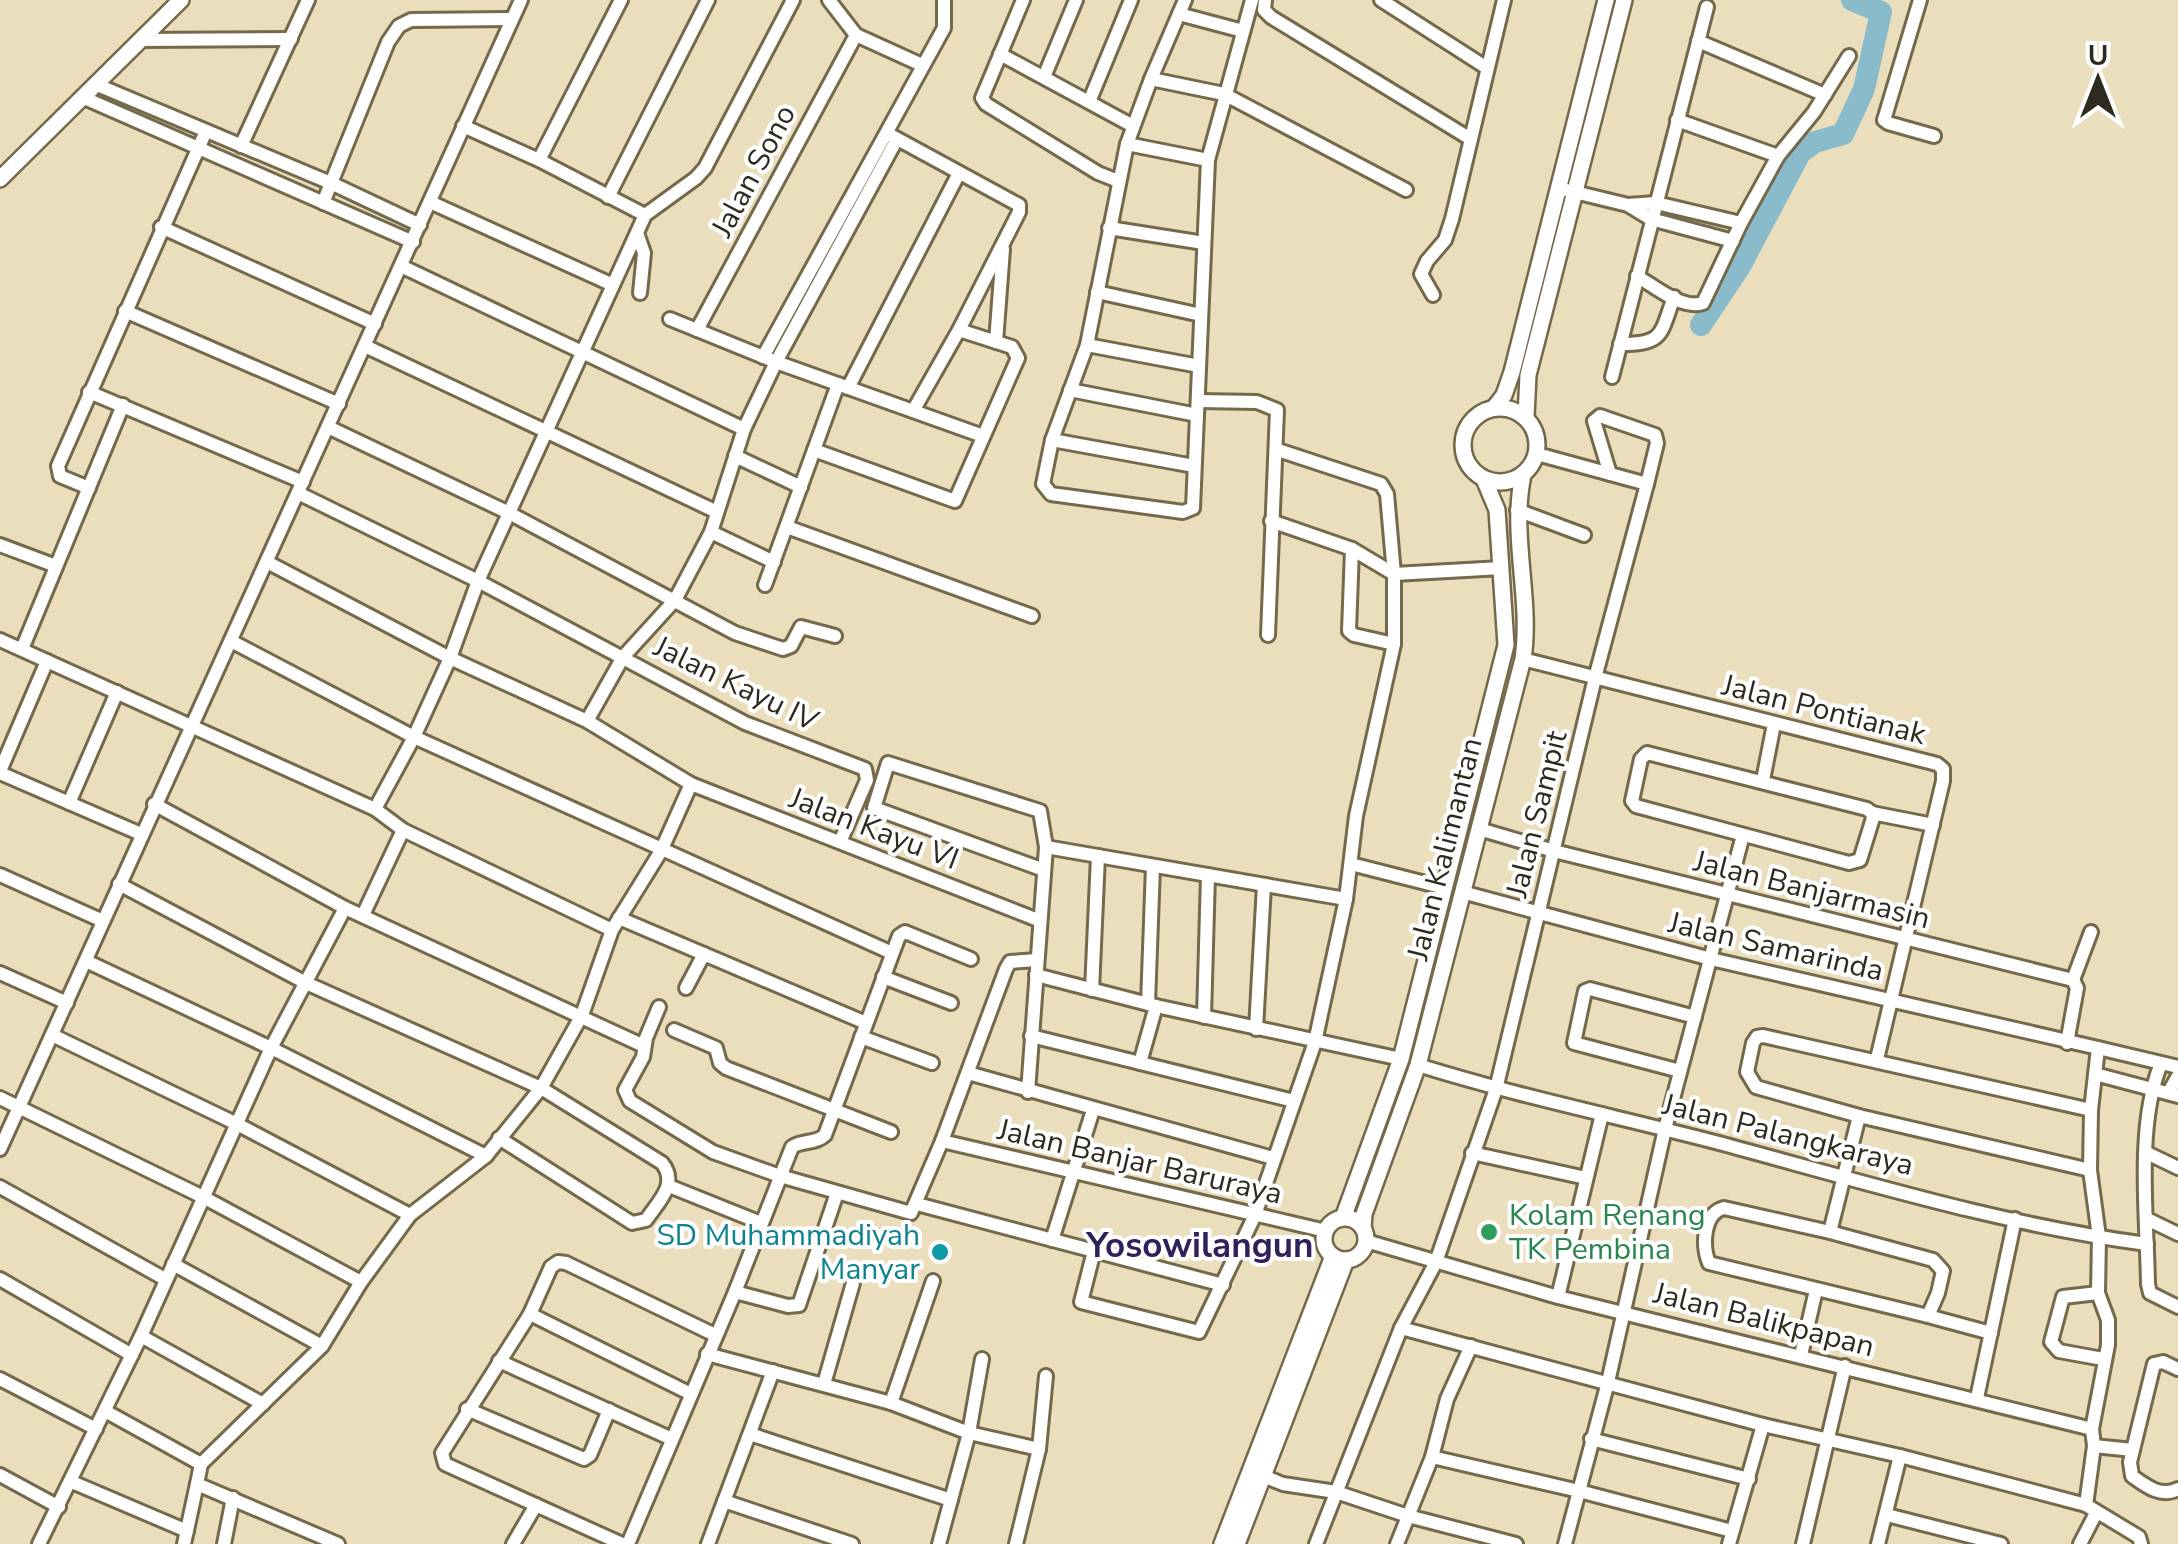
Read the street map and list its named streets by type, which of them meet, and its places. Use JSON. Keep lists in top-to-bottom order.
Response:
{
  "streets": {
    "main road": ["Jalan Kalimantan"],
    "street": [
      "Jalan Sono",
      "Jalan Kayu IV",
      "Jalan Pontianak",
      "Jalan Sampit",
      "Jalan Kayu VI",
      "Jalan Banjarmasin",
      "Jalan Samarinda",
      "Jalan Palangkaraya",
      "Jalan Banjar Baruraya",
      "Jalan Balikpapan"
    ]
  },
  "crossings": [
    ["Jalan Kayu IV", "Jalan Kayu VI"],
    ["Jalan Pontianak", "Jalan Sampit"],
    ["Jalan Pontianak", "Jalan Kalimantan"],
    ["Jalan Pontianak", "Jalan Banjarmasin"],
    ["Jalan Pontianak", "Jalan Samarinda"],
    ["Jalan Sampit", "Jalan Banjarmasin"],
    ["Jalan Sampit", "Jalan Samarinda"],
    ["Jalan Sampit", "Jalan Palangkaraya"],
    ["Jalan Sampit", "Jalan Balikpapan"],
    ["Jalan Kalimantan", "Jalan Banjarmasin"],
    ["Jalan Kalimantan", "Jalan Samarinda"],
    ["Jalan Kalimantan", "Jalan Palangkaraya"],
    ["Jalan Kalimantan", "Jalan Banjar Baruraya"],
    ["Jalan Kalimantan", "Jalan Balikpapan"],
    ["Jalan Banjar Baruraya", "Jalan Balikpapan"]
  ],
  "districts": ["Yosowilangun"],
  "places": ["Kolam Renang TK Pembina", "SD Muhammadiyah Manyar"],
  "north": "top"
}
